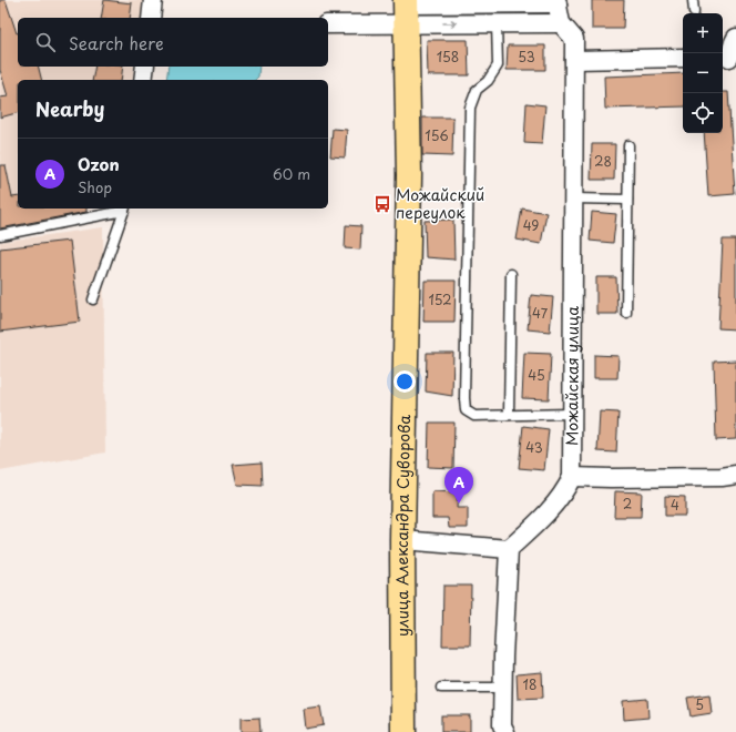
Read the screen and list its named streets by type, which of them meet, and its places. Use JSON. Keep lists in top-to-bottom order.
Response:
{
  "streets": {
    "main road": ["улица Александра Суворова"],
    "street": ["Можайская улица"]
  },
  "places": {
    "bus stop": ["Можайский переулок"]
  },
  "house_numbers": [
    "158",
    "53",
    "156",
    "28",
    "49",
    "152",
    "47",
    "45",
    "43",
    "2",
    "4",
    "18",
    "5"
  ],
  "page": {
    "map_buttons": ["+", "−"],
    "search": "Search here",
    "heading": "Nearby",
    "list": [
      {
        "mark": "A",
        "name": "Ozon",
        "note": "Shop",
        "value": "60 m"
      }
    ],
    "pins": "A"
  }
}
